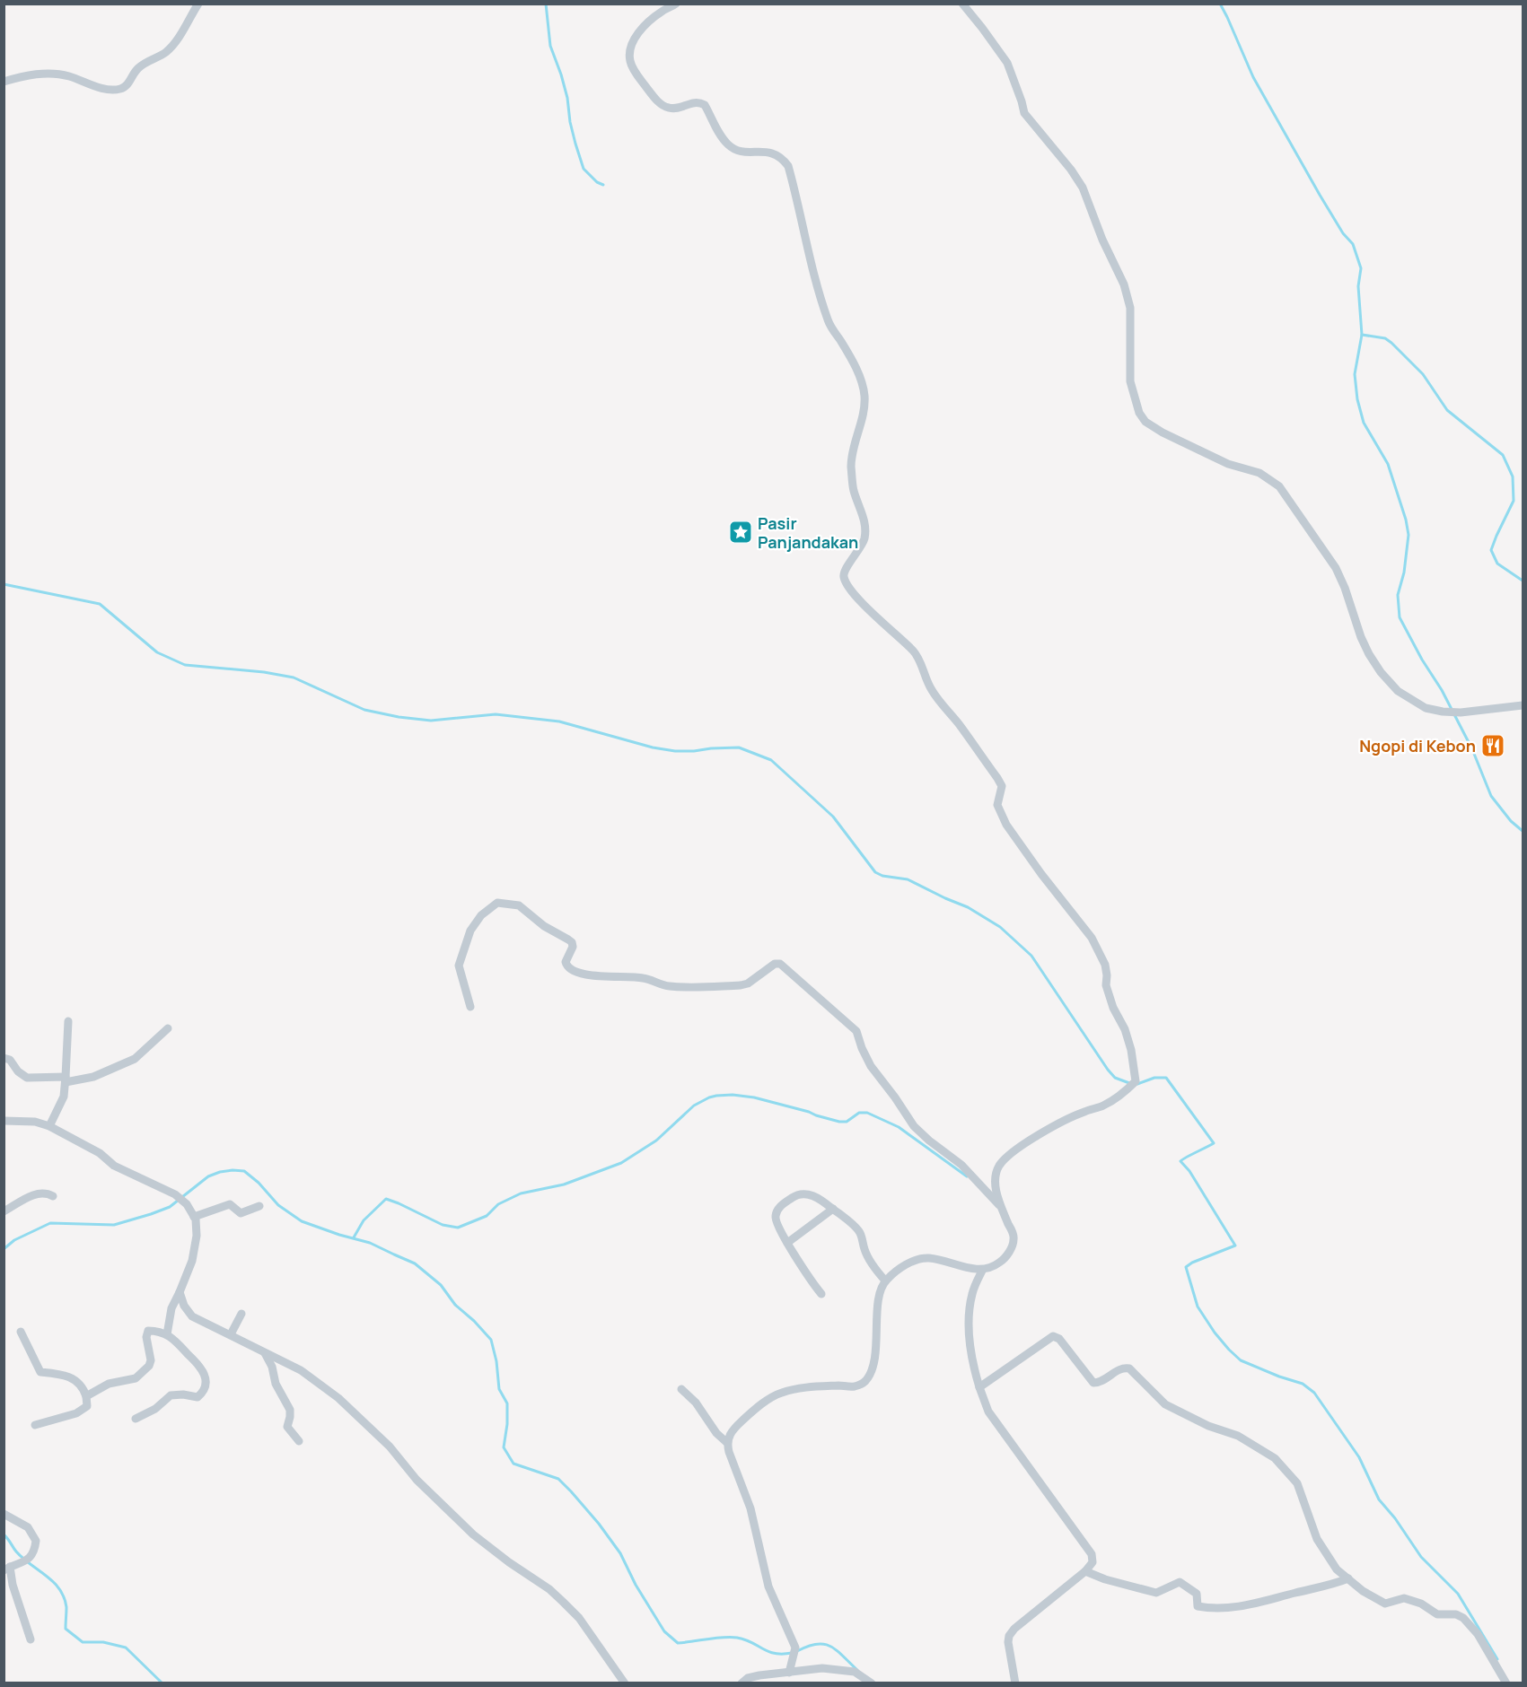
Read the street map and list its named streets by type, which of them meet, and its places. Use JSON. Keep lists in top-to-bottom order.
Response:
{
  "places": {
    "place": ["Pasir Panjandakan"],
    "restaurant": ["Ngopi di Kebon"]
  }
}
